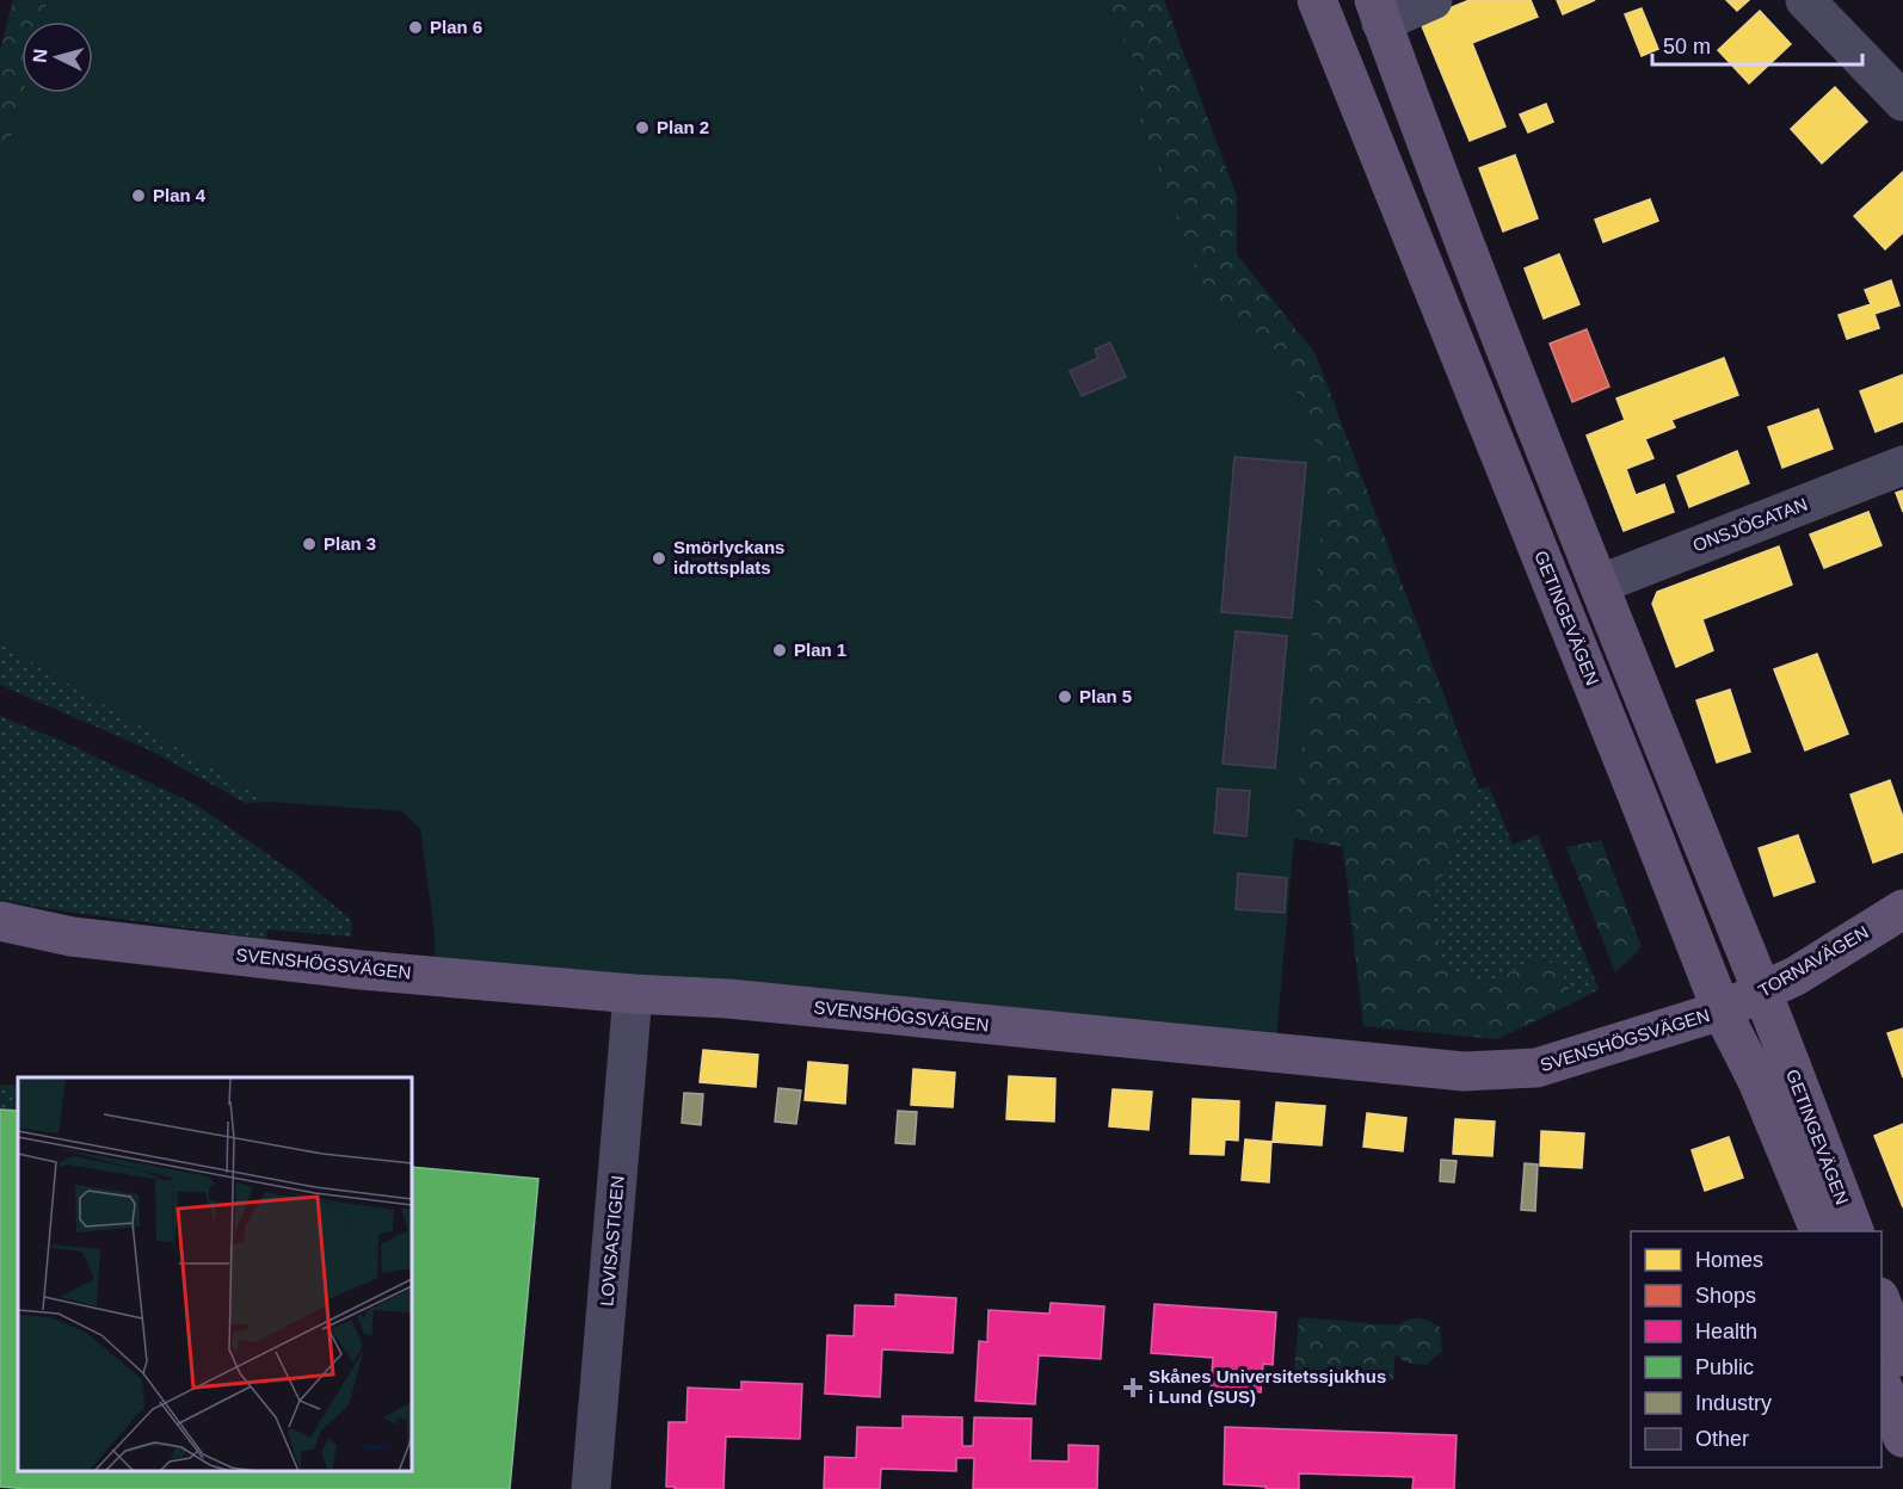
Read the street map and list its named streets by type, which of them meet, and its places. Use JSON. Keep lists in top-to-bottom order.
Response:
{
  "streets": {
    "main road": ["GETINGEVÄGEN", "TORNAVÄGEN", "SVENSHÖGSVÄGEN"],
    "street": ["ONSJÖGATAN", "LOVISASTIGEN"]
  },
  "crossings": [
    ["ONSJÖGATAN", "GETINGEVÄGEN"],
    ["GETINGEVÄGEN", "TORNAVÄGEN"],
    ["GETINGEVÄGEN", "SVENSHÖGSVÄGEN"],
    ["TORNAVÄGEN", "SVENSHÖGSVÄGEN"],
    ["SVENSHÖGSVÄGEN", "LOVISASTIGEN"]
  ],
  "places": {
    "other": [
      "Plan 6",
      "Plan 2",
      "Plan 4",
      "Plan 3",
      "Smörlyckans idrottsplats",
      "Plan 1",
      "Plan 5"
    ],
    "health": ["Skånes Universitetssjukhus i Lund (SUS)"]
  },
  "legend": [
    "Homes",
    "Shops",
    "Health",
    "Public",
    "Industry",
    "Other"
  ],
  "scale_bar": "50 m",
  "north": "left"
}
